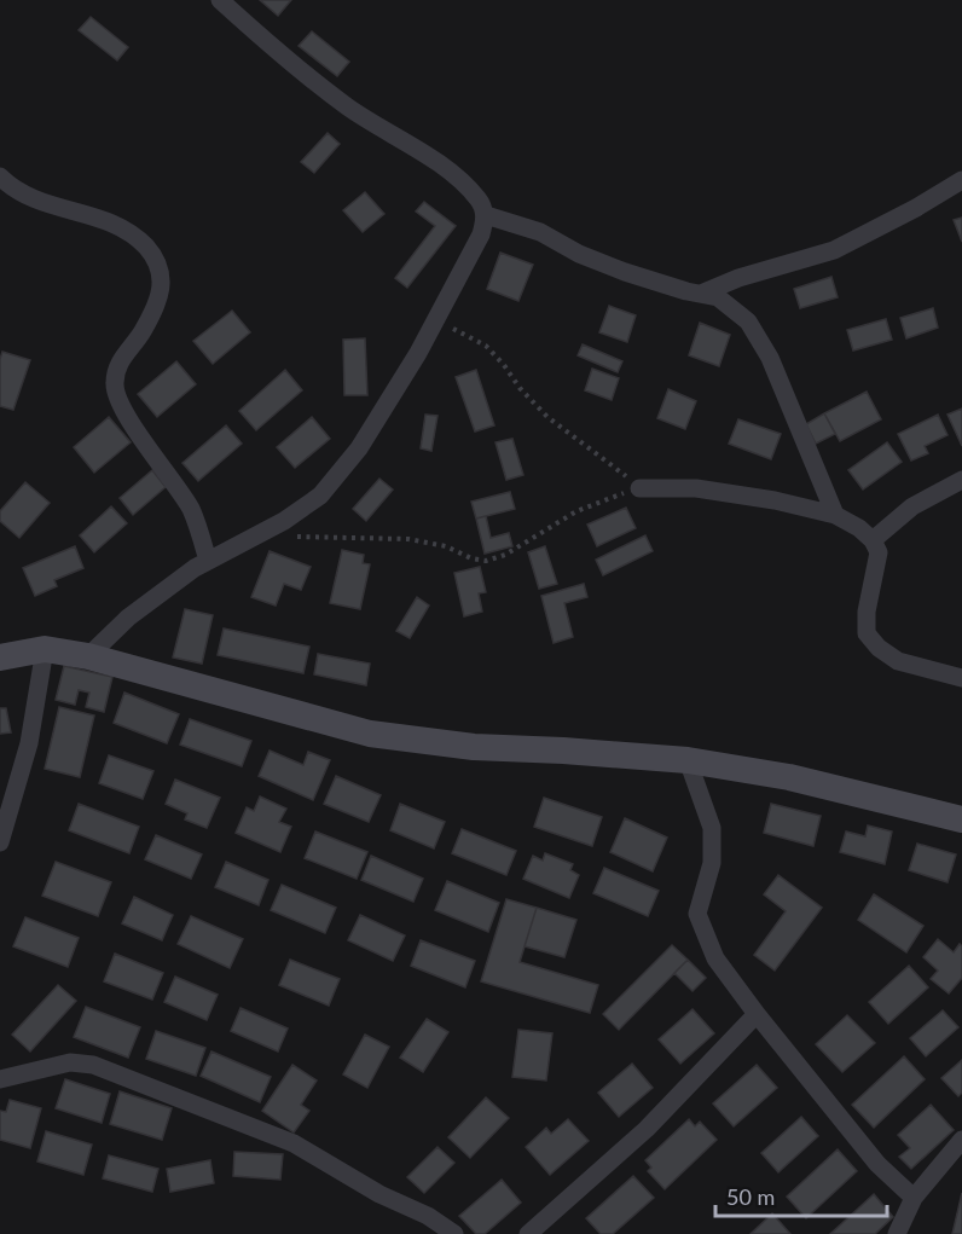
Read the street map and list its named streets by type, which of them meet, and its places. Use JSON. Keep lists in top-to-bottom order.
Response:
{
  "scale_bar": "50 m"
}
